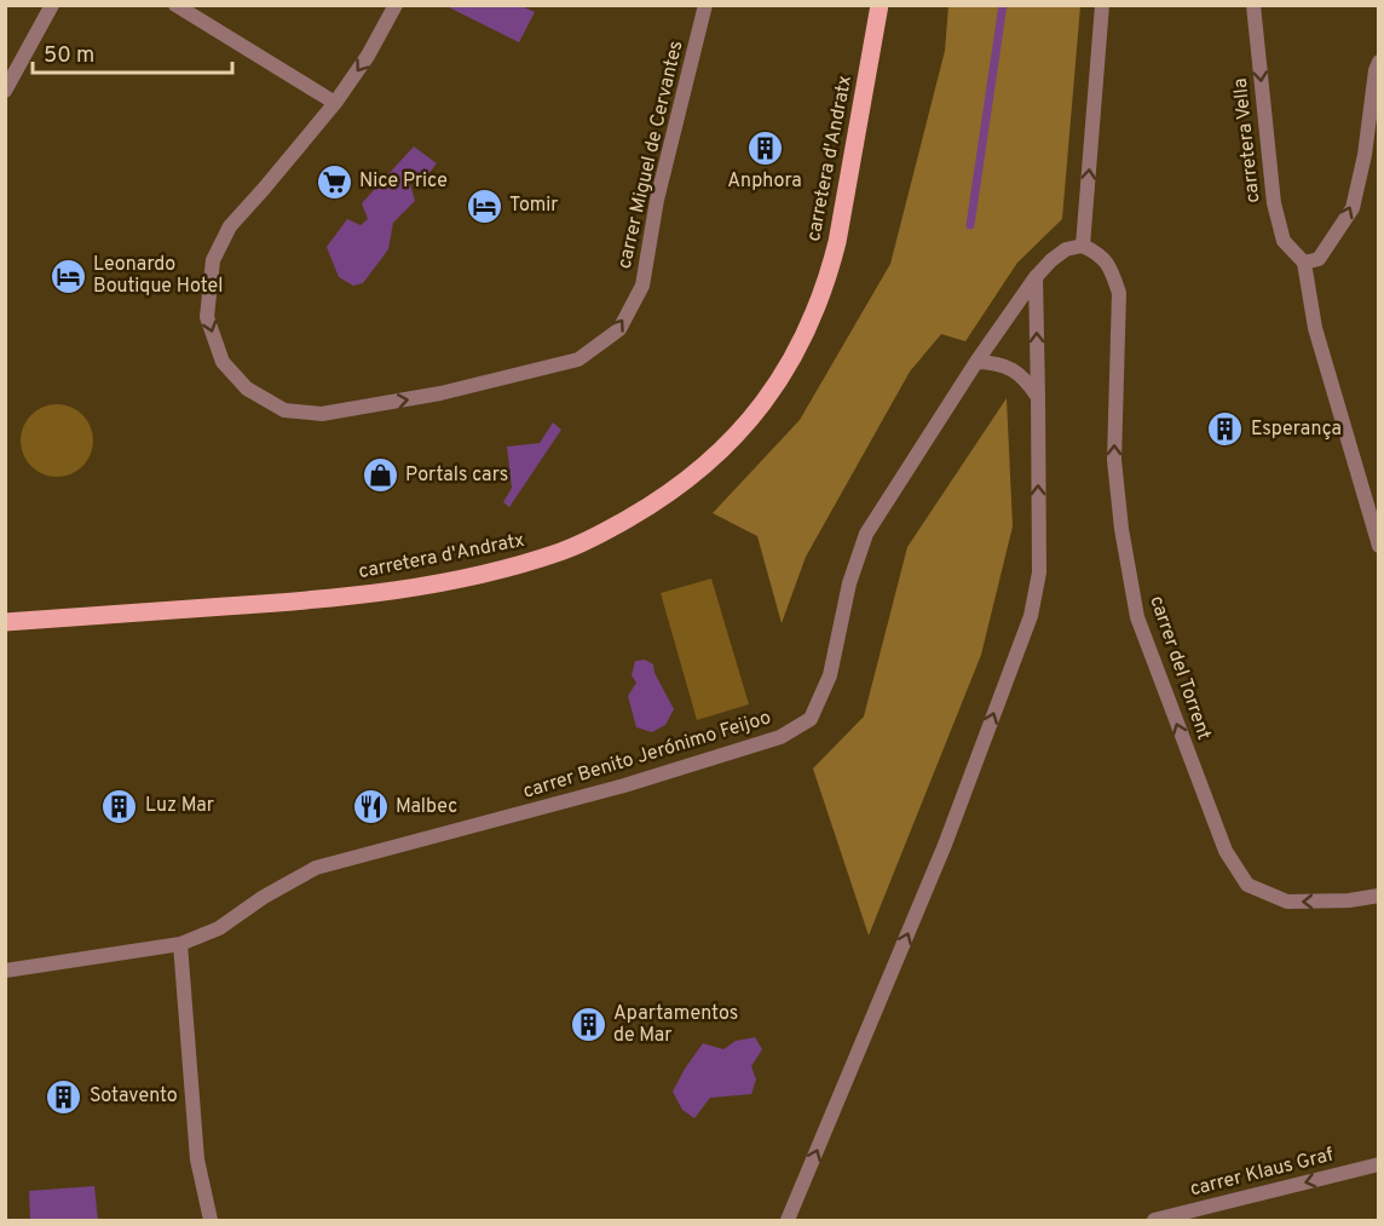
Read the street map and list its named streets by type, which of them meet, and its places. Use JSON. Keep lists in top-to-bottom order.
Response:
{
  "streets": {
    "main road": ["carretera d'Andratx"],
    "street": [
      "carretera Vella",
      "carrer Miguel de Cervantes",
      "carrer del Torrent",
      "carrer Benito Jerónimo Feijoo",
      "carrer Klaus Graf"
    ]
  },
  "crossings": [
    ["carrer del Torrent", "carrer Benito Jerónimo Feijoo"]
  ],
  "one_way": ["carretera Vella", "carrer del Torrent", "carrer Klaus Graf"],
  "places": {
    "building": [
      "Anphora",
      "Esperança",
      "Luz Mar",
      "Apartamentos de Mar",
      "Sotavento"
    ],
    "supermarket": ["Nice Price"],
    "hotel": ["Tomir", "Leonardo Boutique Hotel"],
    "shop": ["Portals cars"],
    "restaurant": ["Malbec"]
  },
  "scale_bar": "50 m"
}
